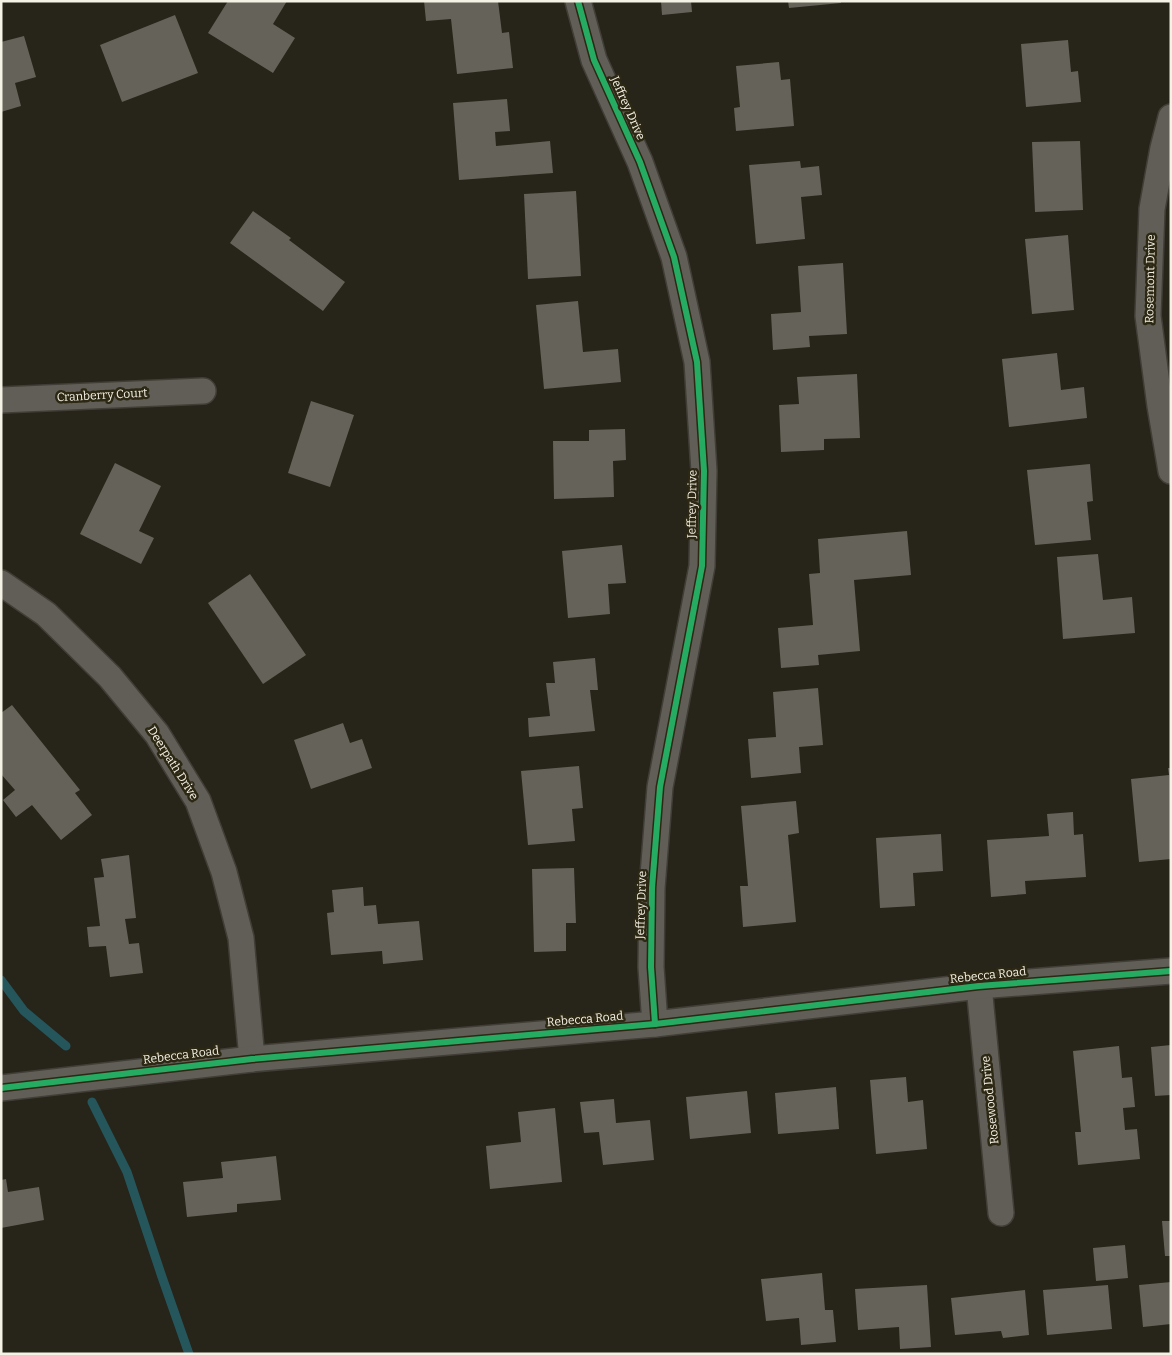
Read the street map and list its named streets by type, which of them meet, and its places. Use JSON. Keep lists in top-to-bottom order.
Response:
{
  "streets": {
    "street": [
      "Jeffrey Drive",
      "Rosemont Drive",
      "Cranberry Court",
      "Deerpath Drive",
      "Rebecca Road",
      "Rosewood Drive"
    ]
  },
  "crossings": [
    ["Jeffrey Drive", "Rebecca Road"],
    ["Deerpath Drive", "Rebecca Road"],
    ["Rebecca Road", "Rosewood Drive"]
  ]
}
